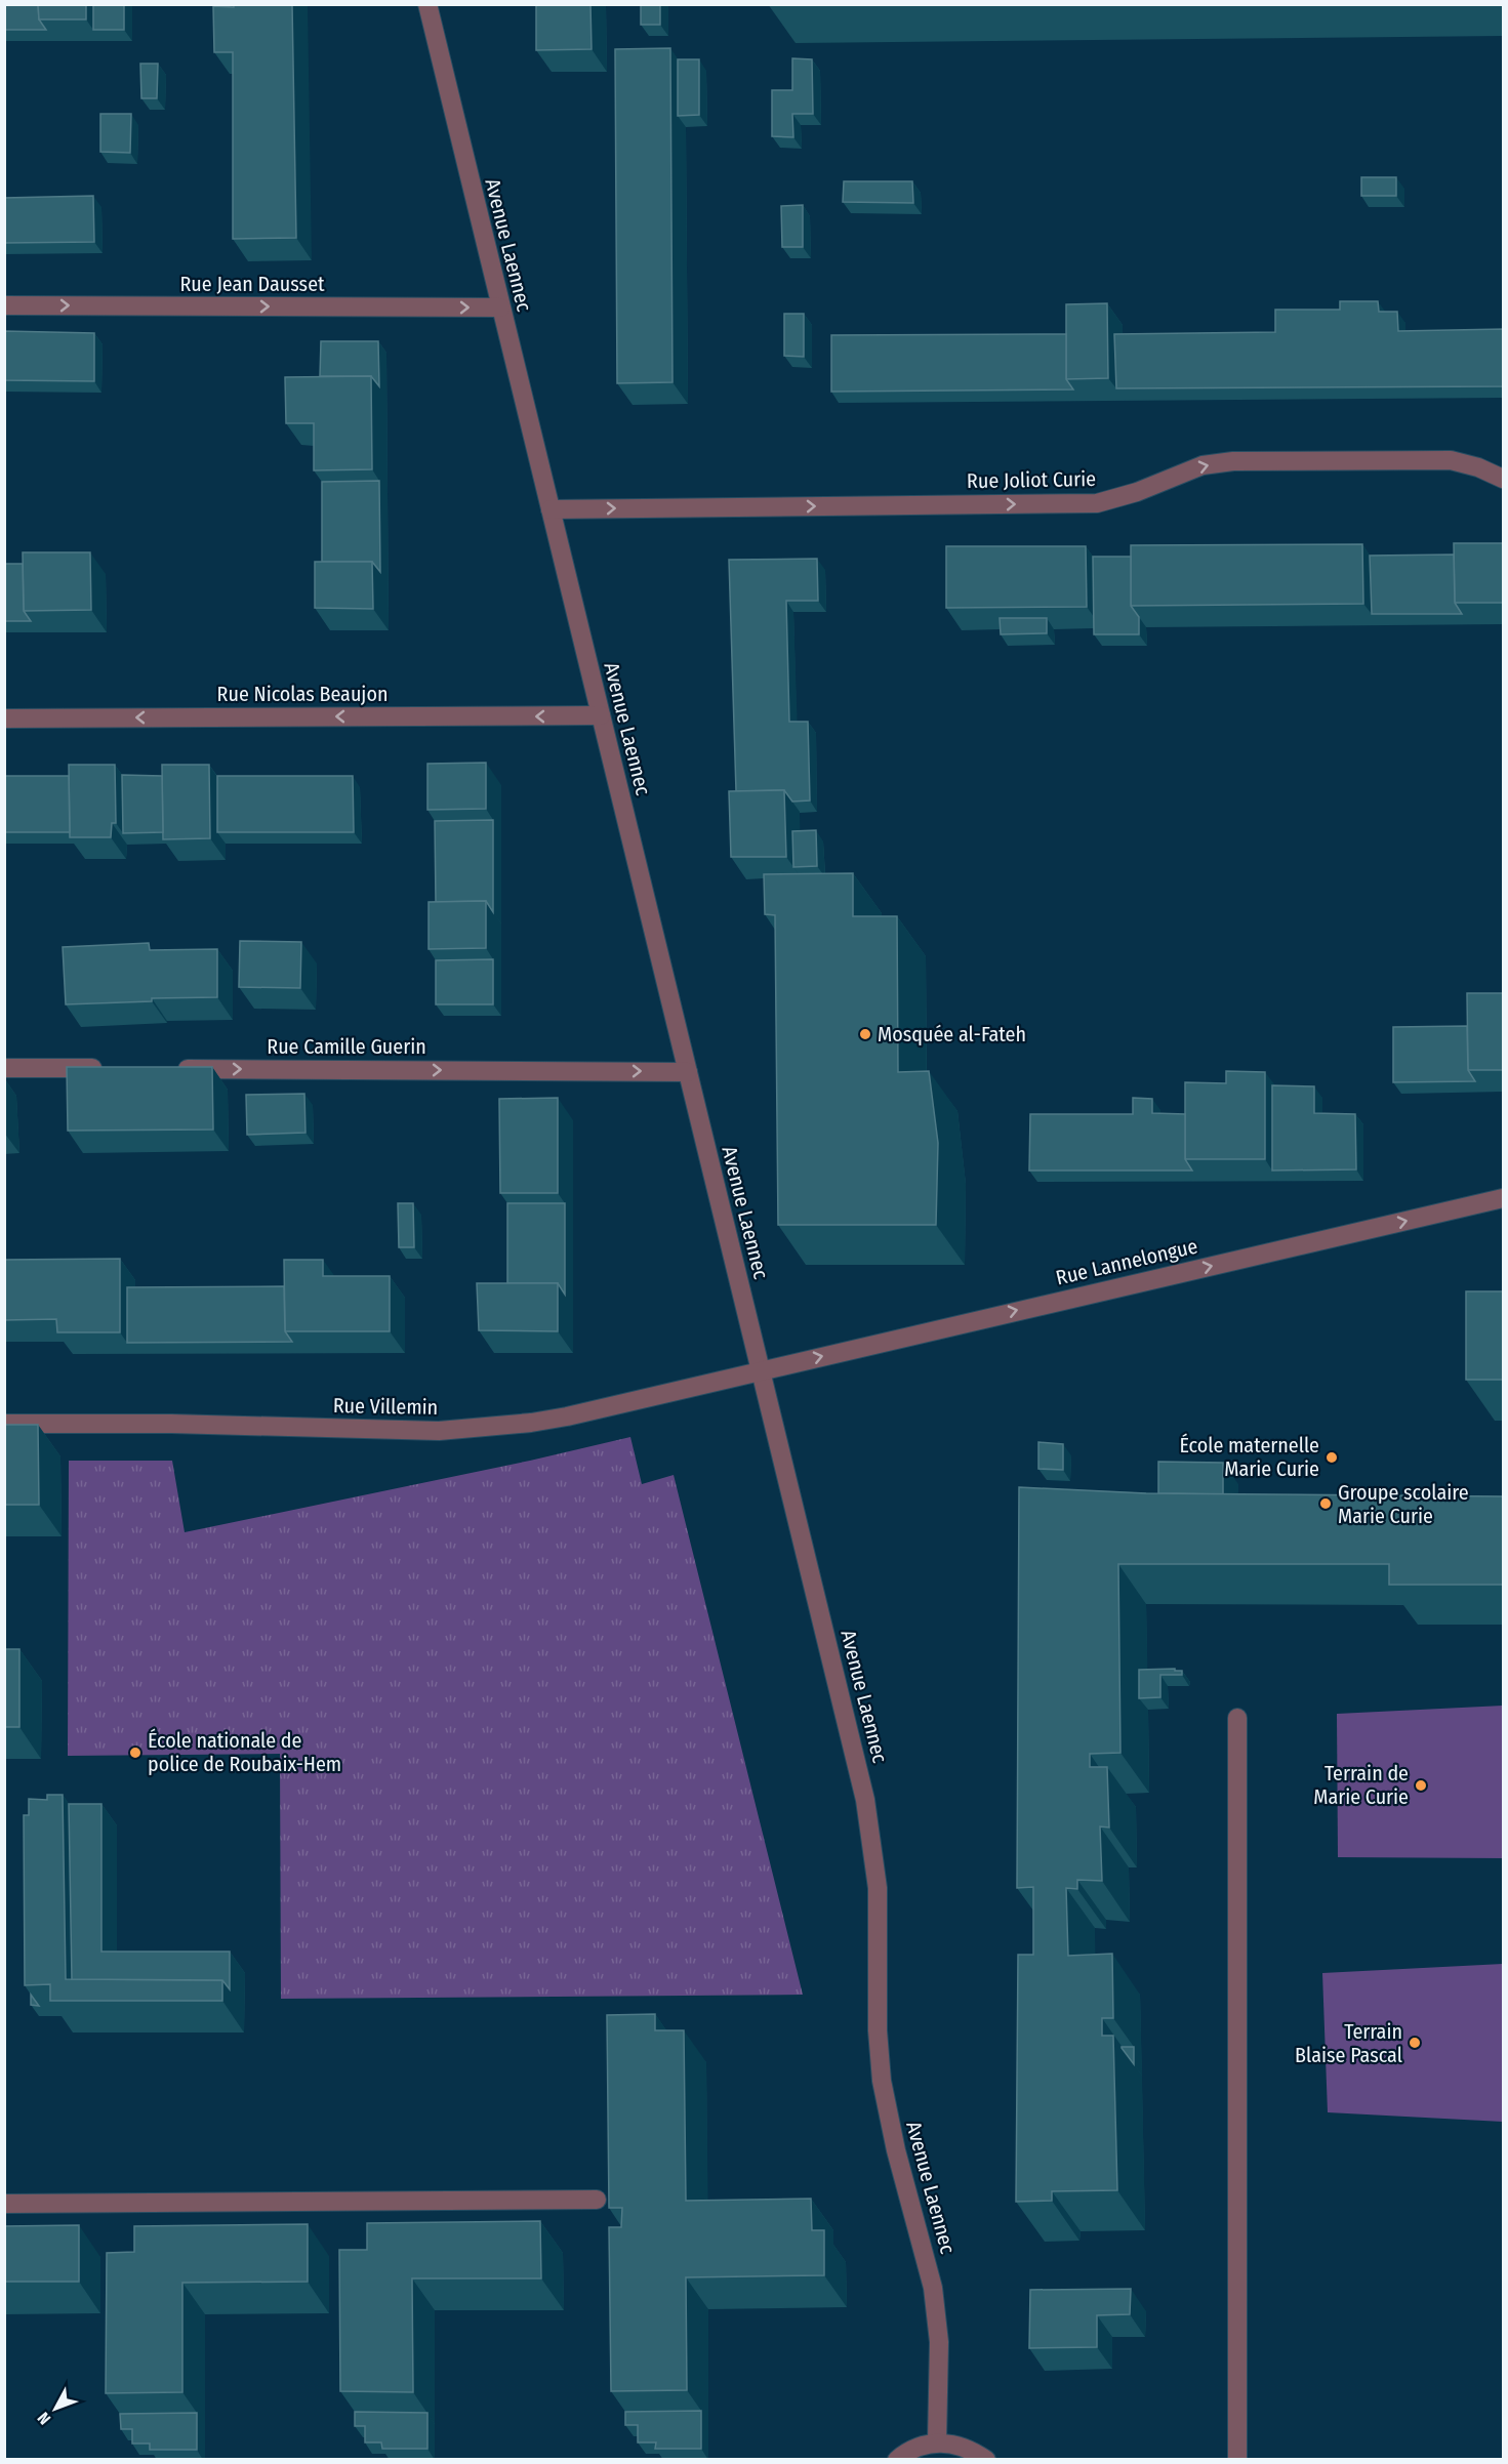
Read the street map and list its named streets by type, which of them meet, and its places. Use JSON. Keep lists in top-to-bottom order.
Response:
{
  "streets": {
    "street": [
      "Avenue Laennec",
      "Rue Jean Dausset",
      "Rue Joliot Curie",
      "Rue Nicolas Beaujon",
      "Rue Camille Guerin",
      "Rue Lannelongue",
      "Rue Villemin"
    ]
  },
  "crossings": [
    ["Avenue Laennec", "Rue Jean Dausset"],
    ["Avenue Laennec", "Rue Joliot Curie"],
    ["Avenue Laennec", "Rue Nicolas Beaujon"],
    ["Avenue Laennec", "Rue Camille Guerin"],
    ["Avenue Laennec", "Rue Lannelongue"],
    ["Avenue Laennec", "Rue Villemin"],
    ["Rue Lannelongue", "Rue Villemin"]
  ],
  "one_way": [
    "Rue Jean Dausset",
    "Rue Joliot Curie",
    "Rue Nicolas Beaujon",
    "Rue Camille Guerin",
    "Rue Lannelongue"
  ],
  "places": [
    "Mosquée al-Fateh",
    "École maternelle Marie Curie",
    "Groupe scolaire Marie Curie",
    "École nationale de police de Roubaix-Hem",
    "Terrain de Marie Curie",
    "Terrain Blaise Pascal"
  ],
  "north": "bottom left"
}
